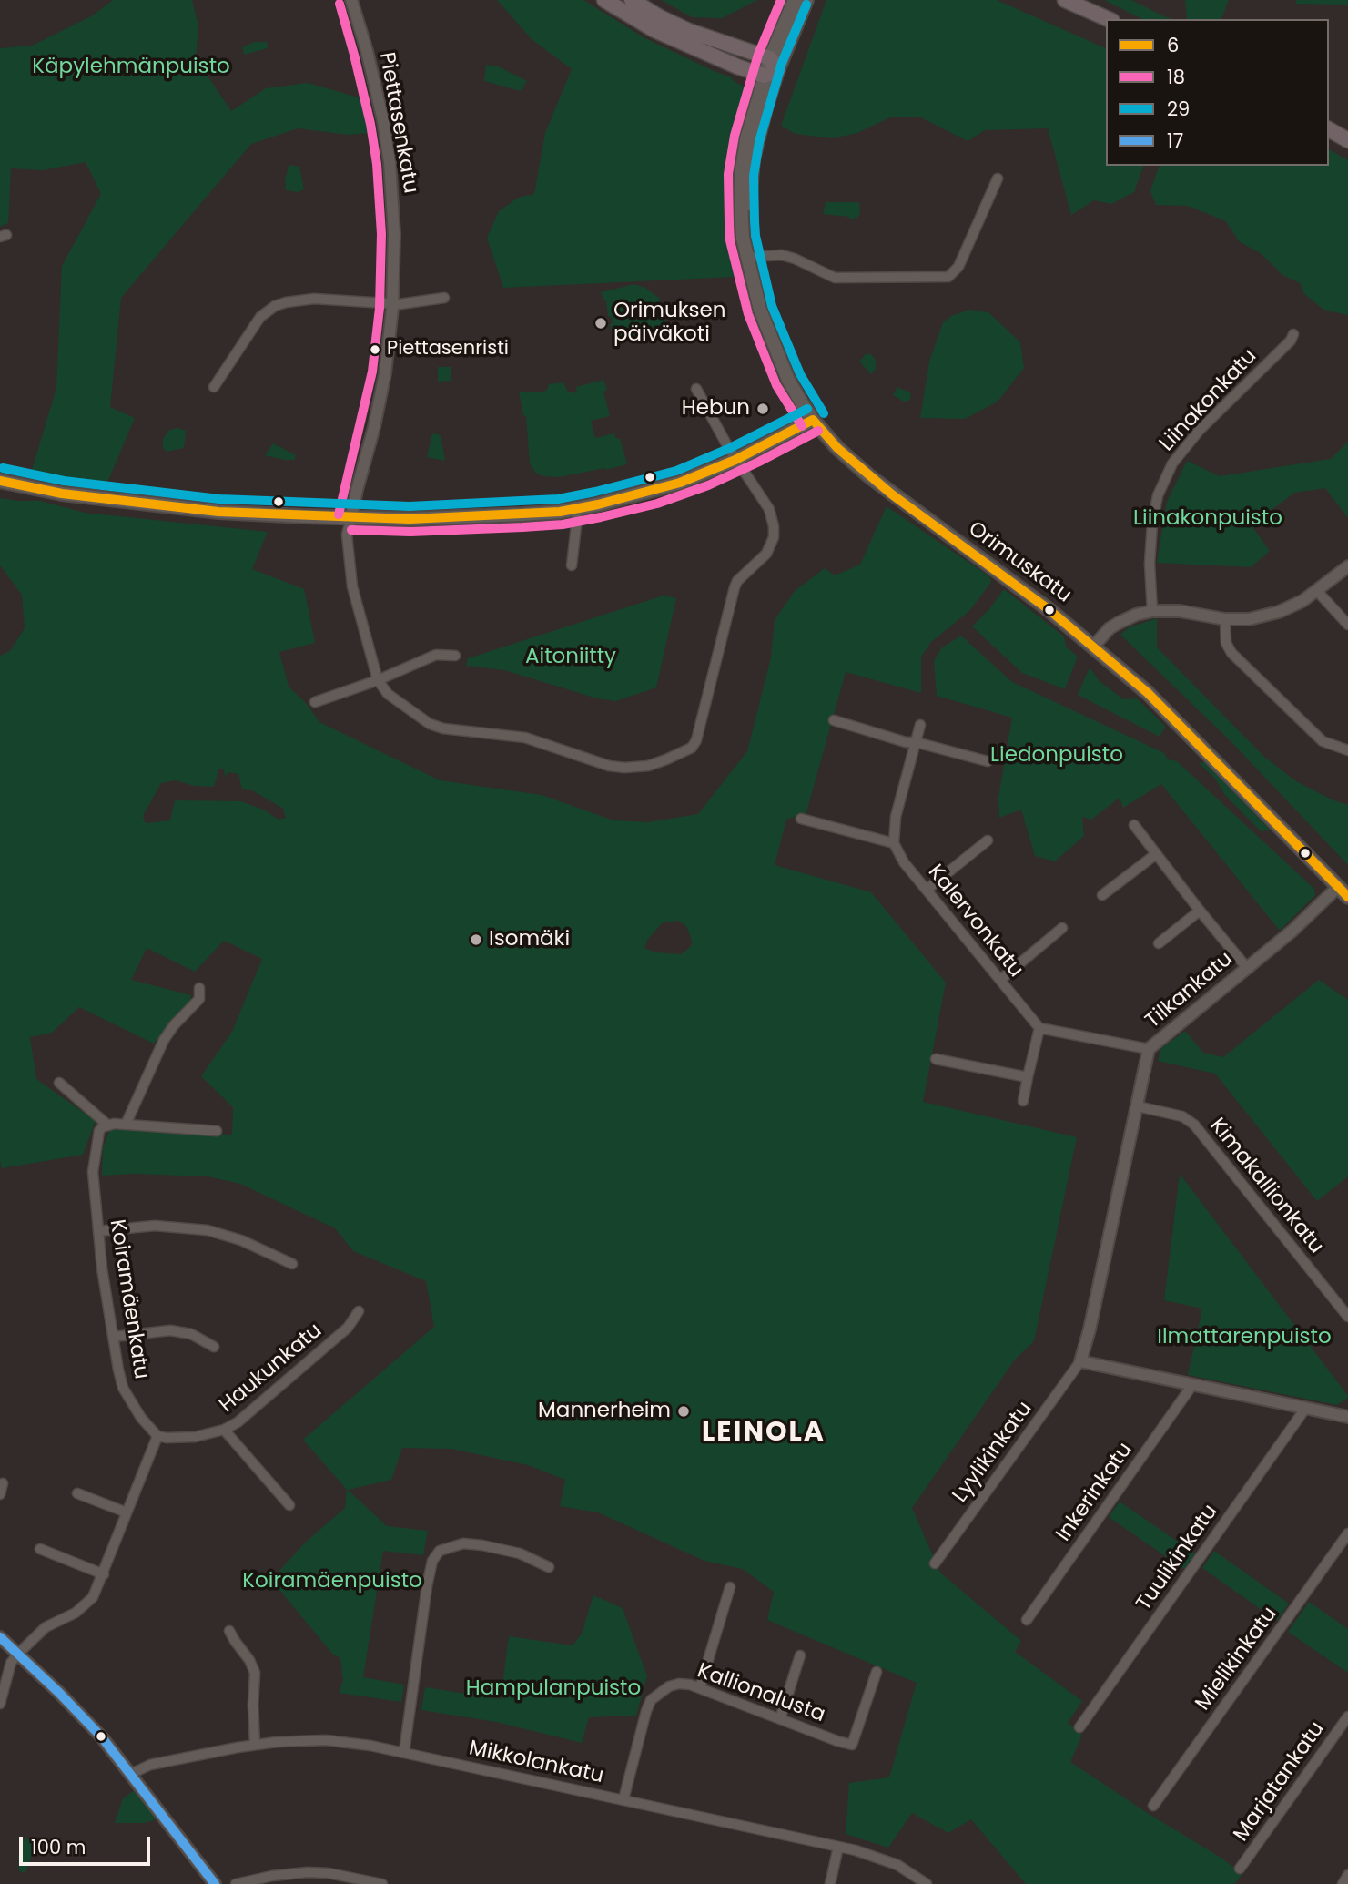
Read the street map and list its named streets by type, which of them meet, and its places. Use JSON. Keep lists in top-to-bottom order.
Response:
{
  "streets": {
    "main road": ["Orimuskatu"],
    "street": [
      "Piettasenkatu",
      "Liinakonkatu",
      "Kalervonkatu",
      "Tilkankatu",
      "Kimakallionkatu",
      "Koiramäenkatu",
      "Haukunkatu",
      "Lyylikinkatu",
      "Inkerinkatu",
      "Tuulikinkatu",
      "Mielikinkatu",
      "Kallionalusta",
      "Mikkolankatu",
      "Marjatankatu"
    ]
  },
  "crossings": [
    ["Orimuskatu", "Tilkankatu"],
    ["Tilkankatu", "Kimakallionkatu"],
    ["Tilkankatu", "Lyylikinkatu"],
    ["Koiramäenkatu", "Haukunkatu"],
    ["Kallionalusta", "Mikkolankatu"]
  ],
  "districts": ["LEINOLA"],
  "parks": [
    "Käpylehmänpuisto",
    "Liinakonpuisto",
    "Aitoniitty",
    "Liedonpuisto",
    "Ilmattarenpuisto",
    "Koiramäenpuisto",
    "Hampulanpuisto"
  ],
  "places": [
    "Orimuksen päiväkoti",
    "Piettasenristi",
    "Hebun",
    "Isomäki",
    "Mannerheim"
  ],
  "lines": [
    "transit line 18",
    "transit line 29",
    "transit line 6",
    "transit line 17"
  ],
  "legend": [
    "6",
    "18",
    "29",
    "17"
  ],
  "scale_bar": "100 m"
}
